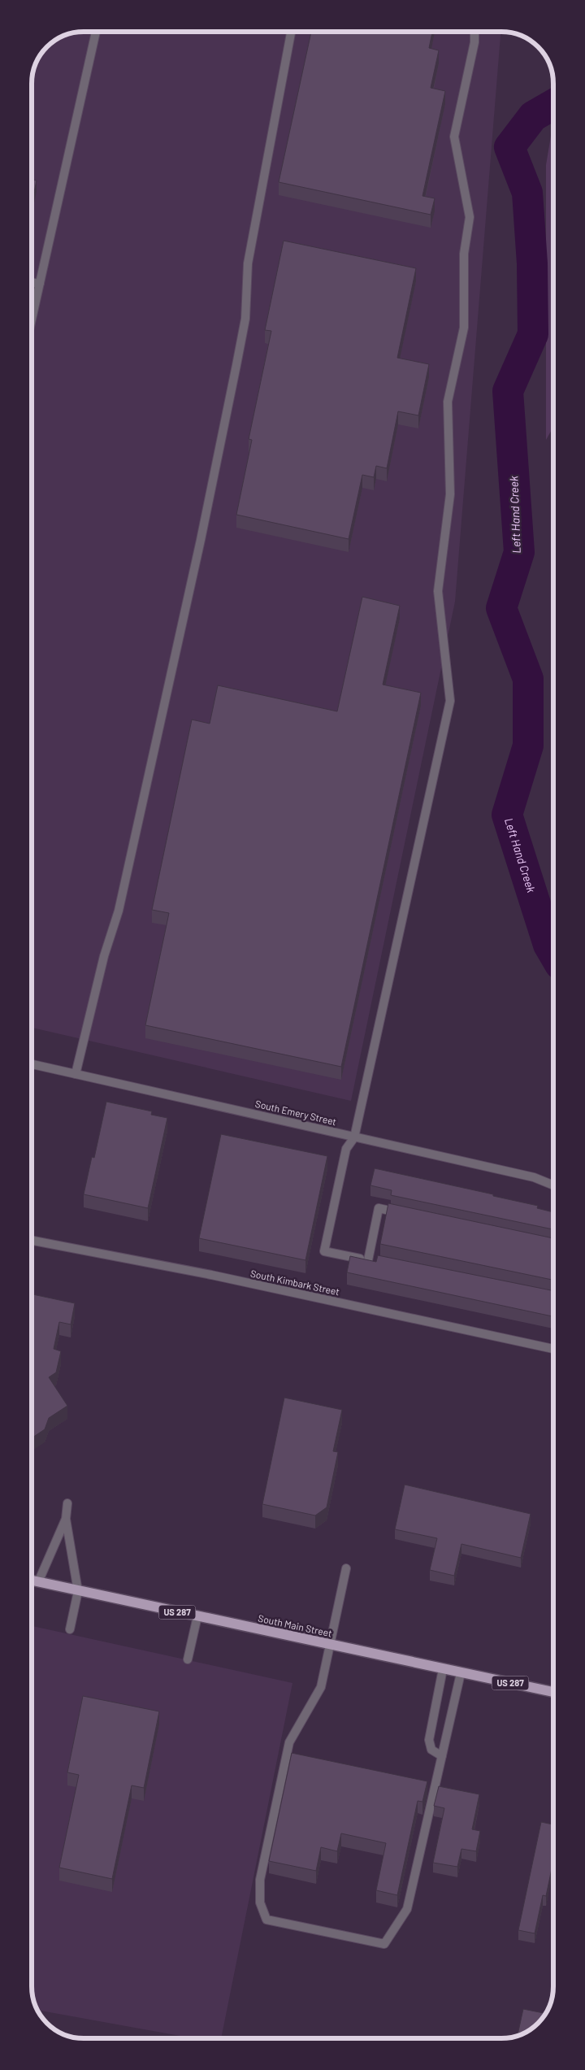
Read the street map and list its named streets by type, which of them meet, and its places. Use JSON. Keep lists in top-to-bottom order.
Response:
{
  "streets": {
    "main road": ["US 287", "South Main Street"],
    "street": ["South Emery Street", "South Kimbark Street"]
  },
  "water": ["Left Hand Creek"]
}
